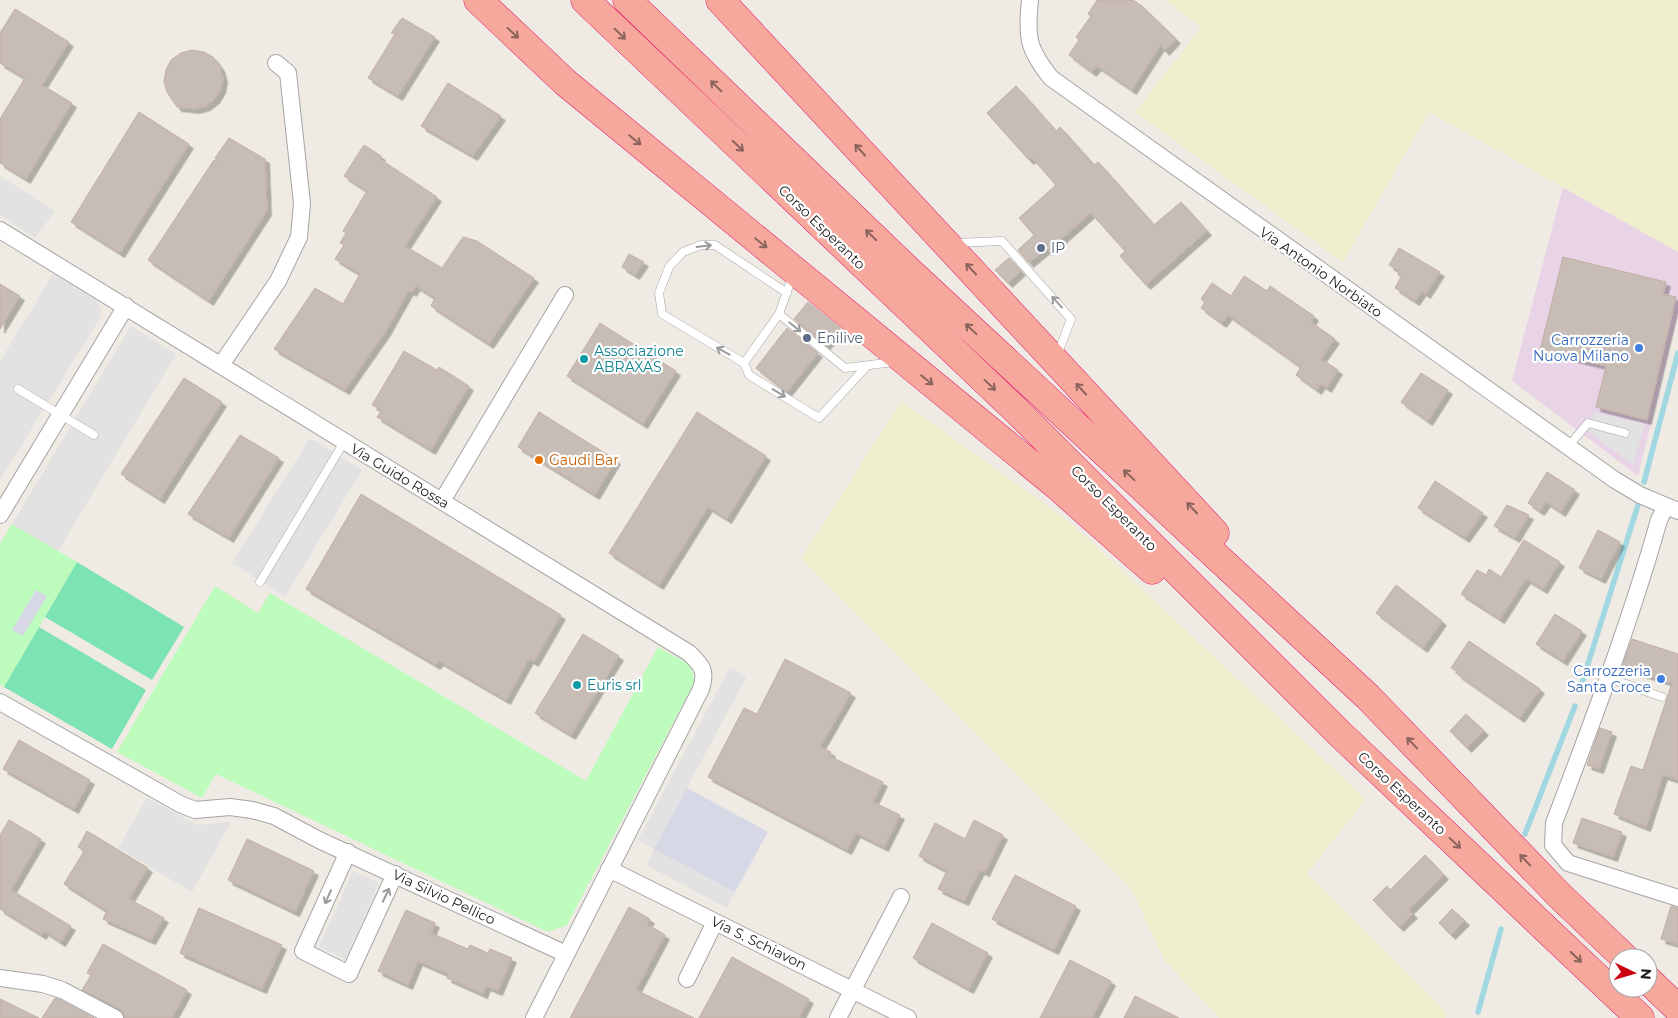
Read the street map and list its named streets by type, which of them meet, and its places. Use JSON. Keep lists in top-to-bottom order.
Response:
{
  "streets": {
    "highway": ["Corso Esperanto"],
    "street": [
      "Via Antonio Norbiato",
      "Via Guido Rossa",
      "Via Silvio Pellico",
      "Via S. Schiavon"
    ]
  },
  "crossings": [
    ["Via Guido Rossa", "Via S. Schiavon"]
  ],
  "places": [
    "IP",
    "Enilive",
    "Carrozzeria Nuova Milano",
    "Associazione ABRAXAS",
    "Gaudi Bar",
    "Carrozzeria Santa Croce",
    "Euris srl"
  ],
  "north": "right"
}
